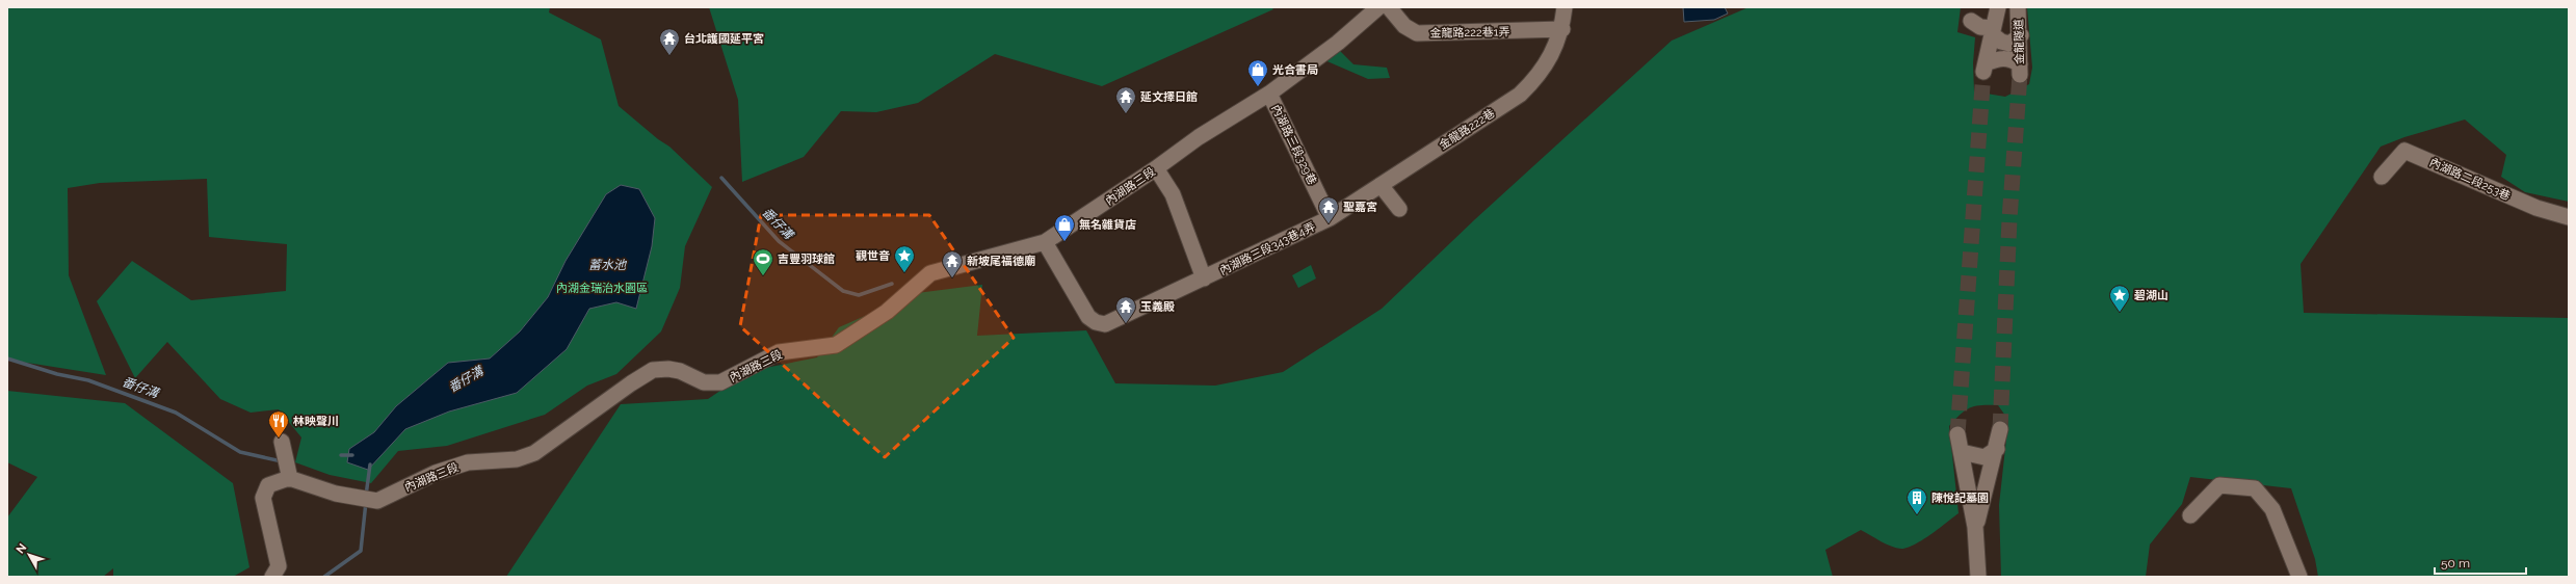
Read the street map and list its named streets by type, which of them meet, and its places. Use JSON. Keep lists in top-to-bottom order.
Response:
{
  "streets": {
    "street": [
      "金龍路222巷1弄",
      "金龍隧道",
      "金龍路222巷",
      "內湖路三段329巷",
      "內湖路二段253巷",
      "內湖路三段",
      "內湖路三段343巷4弄"
    ]
  },
  "crossings": [
    ["金龍路222巷1弄", "金龍路222巷"],
    ["金龍路222巷", "內湖路三段329巷"],
    ["金龍路222巷", "內湖路三段343巷4弄"],
    ["內湖路三段329巷", "內湖路三段"],
    ["內湖路三段329巷", "內湖路三段343巷4弄"],
    ["內湖路三段", "內湖路三段343巷4弄"]
  ],
  "water": ["番仔溝", "蓄水池"],
  "parks": ["內湖金瑞治水園區"],
  "places": {
    "temple": [
      "台北護國延平宮",
      "延文擇日館",
      "聖嘉宮",
      "新坡尾福德廟",
      "玉義殿"
    ],
    "shop": ["光合書局", "無名雜貨店"],
    "place": ["觀世音", "碧湖山"],
    "sports": ["吉豐羽球館"],
    "restaurant": ["林映聲川"],
    "building": ["陳悅記墓園"]
  },
  "scale_bar": "50 m",
  "north": "top left"
}
